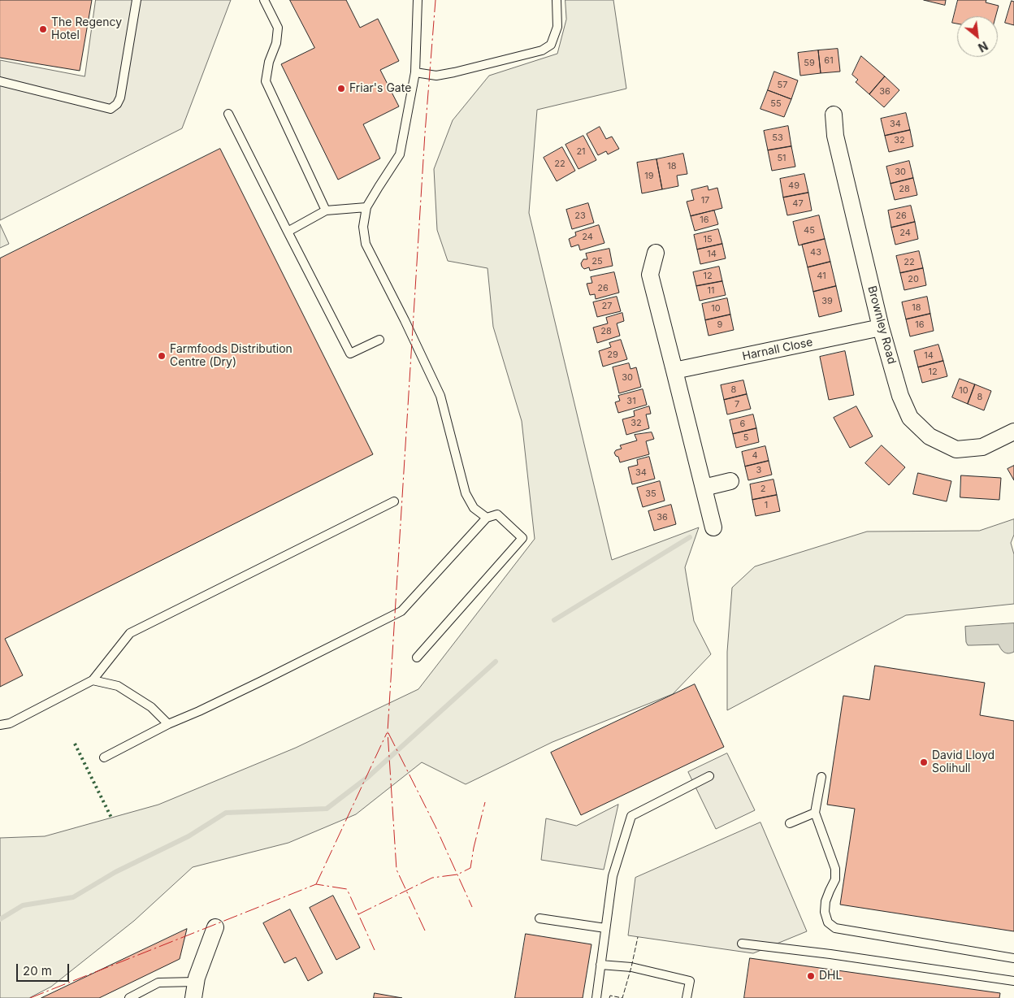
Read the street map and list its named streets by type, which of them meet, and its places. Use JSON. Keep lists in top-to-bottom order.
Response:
{
  "streets": {
    "street": ["Brownley Road", "Harnall Close"]
  },
  "crossings": [
    ["Brownley Road", "Harnall Close"]
  ],
  "places": [
    "The Regency Hotel",
    "Friar's Gate",
    "Farmfoods Distribution Centre (Dry)",
    "David Lloyd Solihull",
    "DHL"
  ],
  "house_numbers": [
    "61",
    "59",
    "57",
    "36",
    "55",
    "34",
    "53",
    "32",
    "21",
    "51",
    "22",
    "18",
    "30",
    "19",
    "49",
    "28",
    "17",
    "47",
    "23",
    "26",
    "16",
    "45",
    "24",
    "24",
    "15",
    "43",
    "14",
    "25",
    "22",
    "12",
    "41",
    "20",
    "26",
    "11",
    "39",
    "27",
    "18",
    "10",
    "9",
    "16",
    "28",
    "29",
    "14",
    "12",
    "30",
    "8",
    "10",
    "8",
    "31",
    "7",
    "32",
    "6",
    "5",
    "4",
    "3",
    "34",
    "2",
    "35",
    "1",
    "36"
  ],
  "scale_bar": "20 m",
  "north": "bottom right"
}
